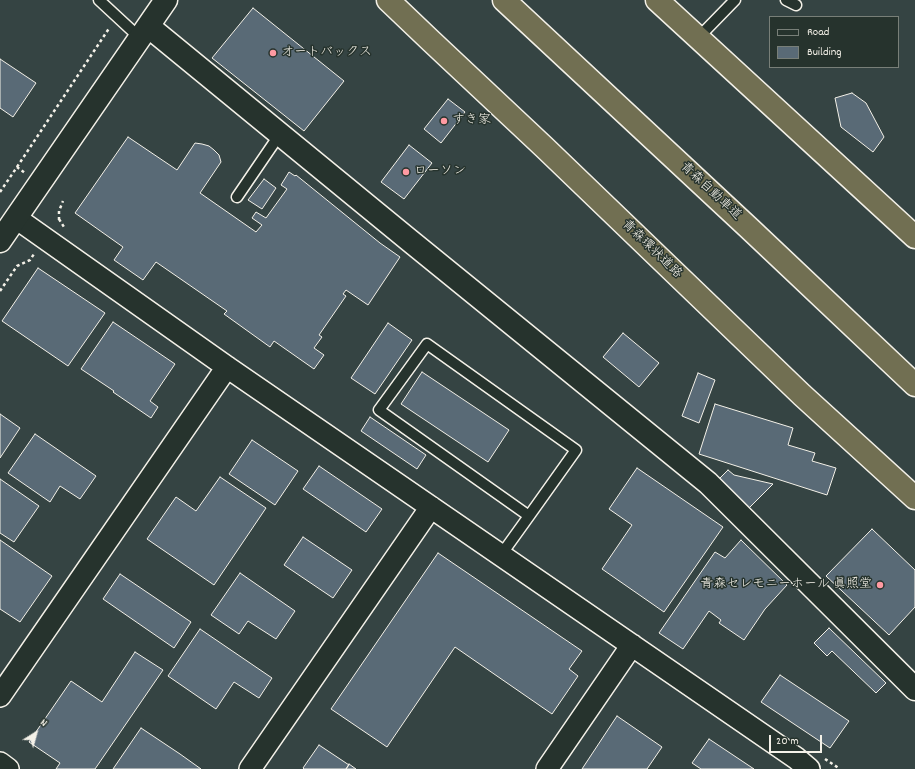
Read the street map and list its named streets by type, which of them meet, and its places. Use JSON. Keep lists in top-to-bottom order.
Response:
{
  "streets": {
    "highway": ["青森自動車道", "青森環状道路"]
  },
  "places": [
    "オートバックス",
    "すき家",
    "ローソン",
    "青森セレモニーホール 眞照堂"
  ],
  "legend": ["Road", "Building"],
  "scale_bar": "20 m",
  "north": "top right"
}
